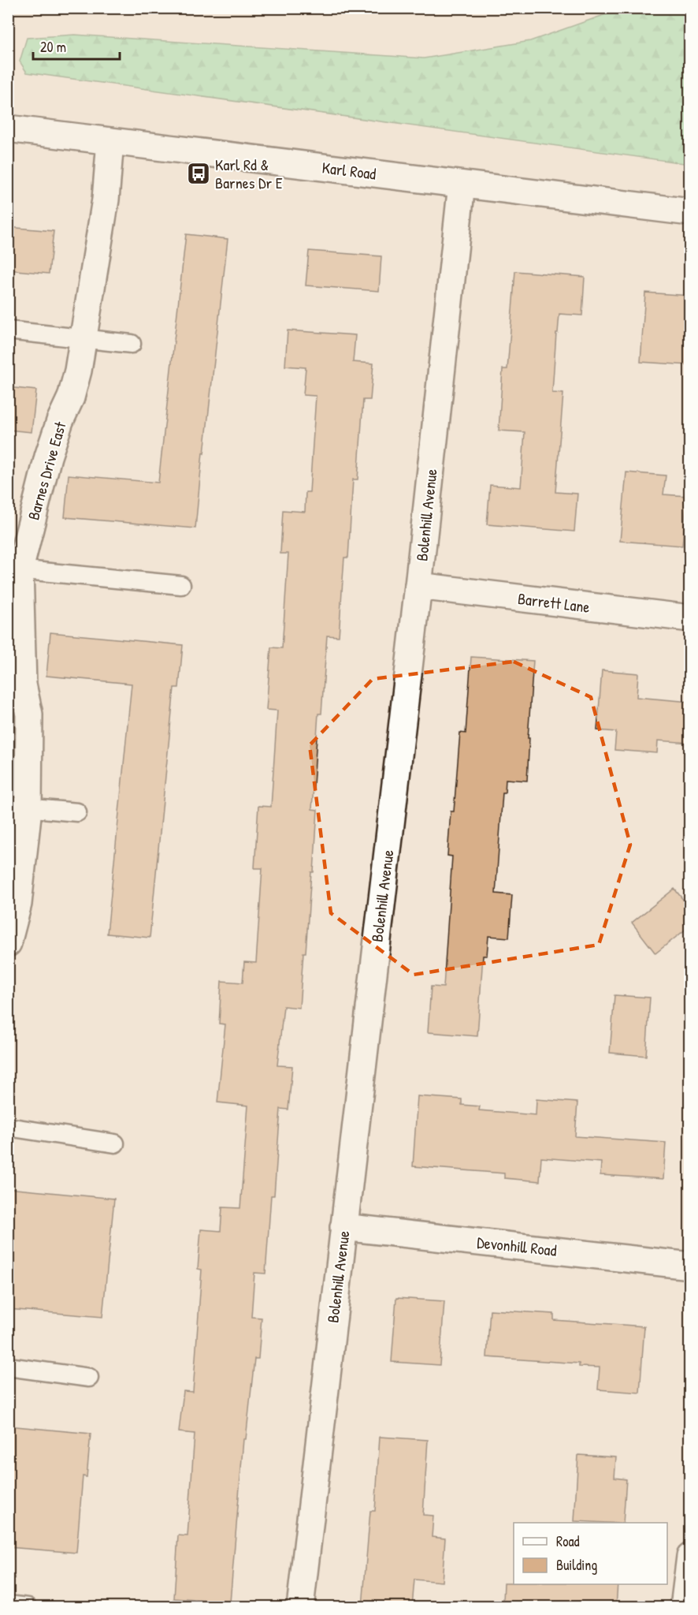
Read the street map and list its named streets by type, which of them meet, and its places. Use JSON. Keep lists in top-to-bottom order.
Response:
{
  "streets": {
    "street": [
      "Karl Road",
      "Barnes Drive East",
      "Bolenhill Avenue",
      "Barrett Lane",
      "Devonhill Road"
    ]
  },
  "crossings": [
    ["Karl Road", "Barnes Drive East"],
    ["Karl Road", "Bolenhill Avenue"],
    ["Bolenhill Avenue", "Barrett Lane"],
    ["Bolenhill Avenue", "Devonhill Road"]
  ],
  "places": {
    "bus stop": ["Karl Rd & Barnes Dr E"]
  },
  "legend": ["Road", "Building"],
  "scale_bar": "20 m"
}
